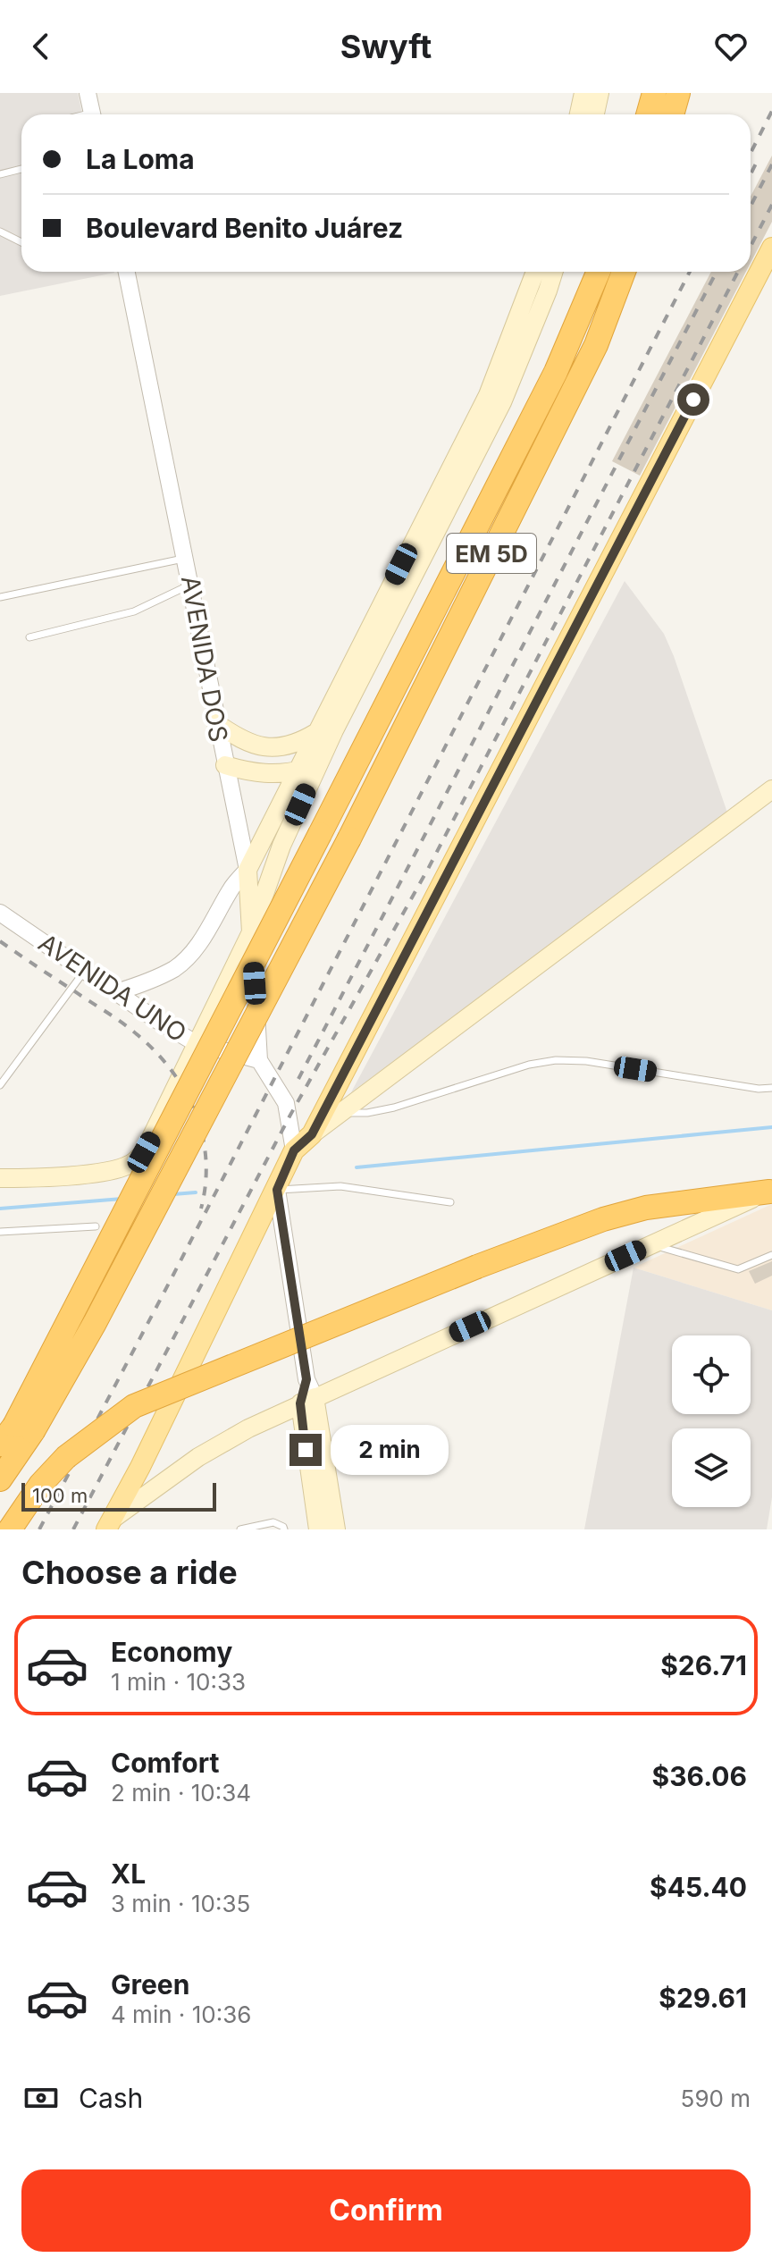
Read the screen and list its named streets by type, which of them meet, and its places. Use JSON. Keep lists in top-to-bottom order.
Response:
{
  "streets": {
    "highway": ["EM 5D"],
    "main road": ["AVENIDA DOS"],
    "street": ["AVENIDA UNO"]
  },
  "crossings": [
    ["AVENIDA DOS", "AVENIDA UNO"]
  ],
  "scale_bar": "100 m",
  "page": {
    "header": "Swyft",
    "banner": ["La Loma", "Boulevard Benito Juárez"],
    "bubble": "2 min",
    "scale": "100 m",
    "heading": "Choose a ride",
    "list": [
      {
        "name": "Economy",
        "note": "1 min · 10:33",
        "value": "$26.71"
      },
      {
        "name": "Comfort",
        "note": "2 min · 10:34",
        "value": "$36.06"
      },
      {
        "name": "XL",
        "note": "3 min · 10:35",
        "value": "$45.40"
      },
      {
        "name": "Green",
        "note": "4 min · 10:36",
        "value": "$29.61"
      }
    ],
    "pay": ["Cash", "590 m"],
    "buttons": "Confirm"
  }
}
